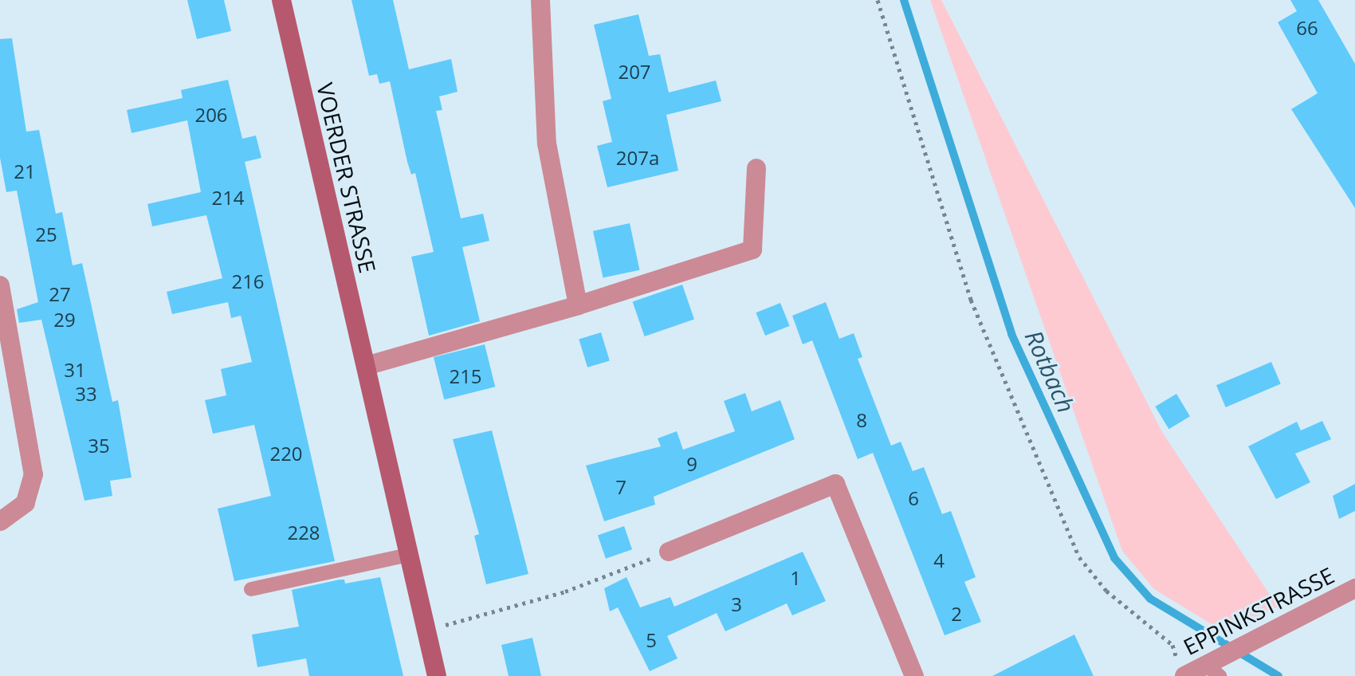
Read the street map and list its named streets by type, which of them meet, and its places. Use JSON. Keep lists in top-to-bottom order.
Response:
{
  "streets": {
    "main road": ["VOERDER STRASSE"],
    "street": ["EPPINKSTRASSE"]
  },
  "water": ["Rotbach"],
  "house_numbers": [
    "66",
    "207",
    "206",
    "207a",
    "21",
    "214",
    "25",
    "216",
    "27",
    "29",
    "31",
    "215",
    "33",
    "8",
    "35",
    "220",
    "9",
    "7",
    "6",
    "228",
    "4",
    "1",
    "3",
    "2",
    "5"
  ]
}
